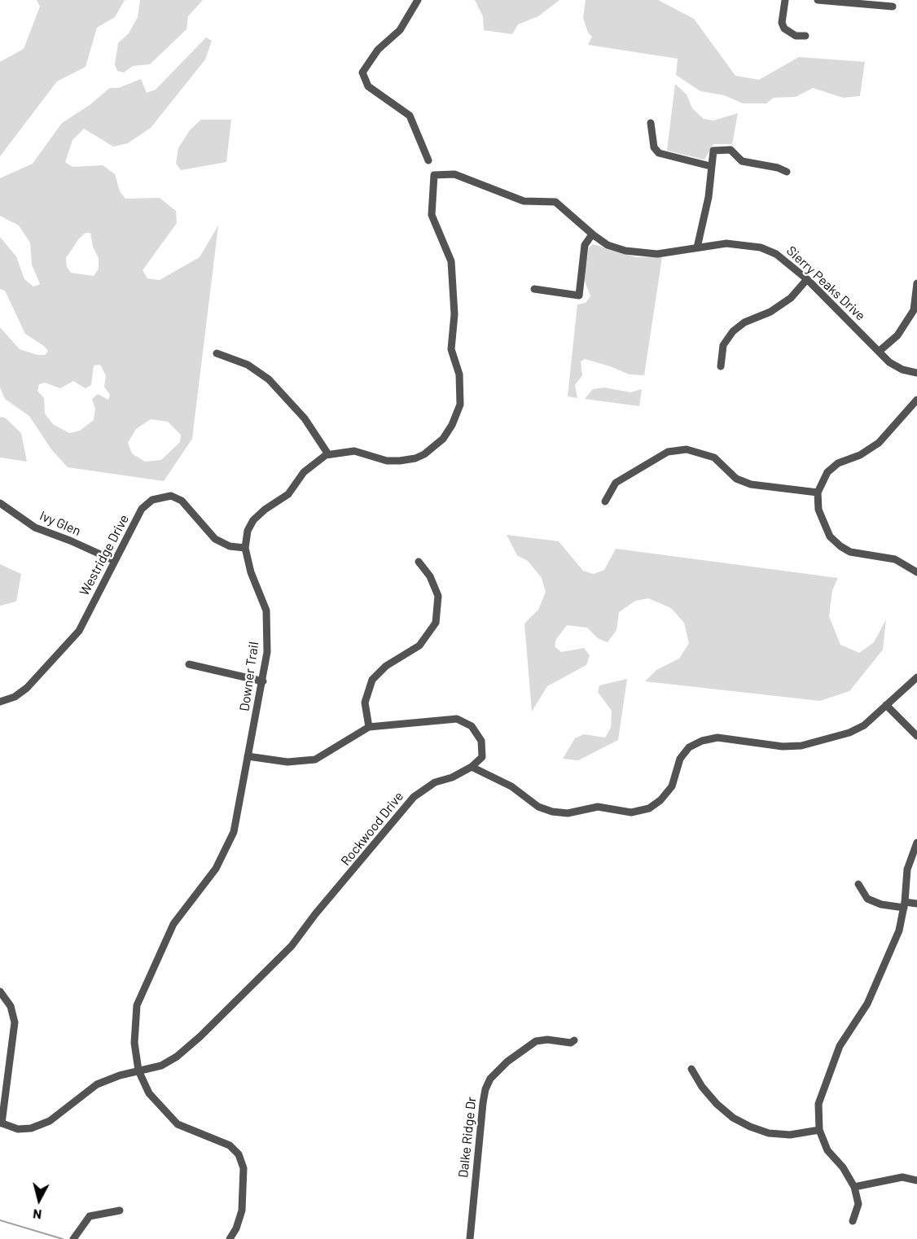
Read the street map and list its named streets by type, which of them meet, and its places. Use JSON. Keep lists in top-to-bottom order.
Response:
{
  "streets": {
    "street": [
      "Sierry Peaks Drive",
      "Ivy Glen",
      "Westridge Drive",
      "Downer Trail",
      "Rockwood Drive",
      "Dalke Ridge Dr"
    ]
  },
  "crossings": [
    ["Sierry Peaks Drive", "Downer Trail"],
    ["Ivy Glen", "Westridge Drive"],
    ["Westridge Drive", "Downer Trail"],
    ["Downer Trail", "Rockwood Drive"]
  ],
  "north": "bottom"
}
